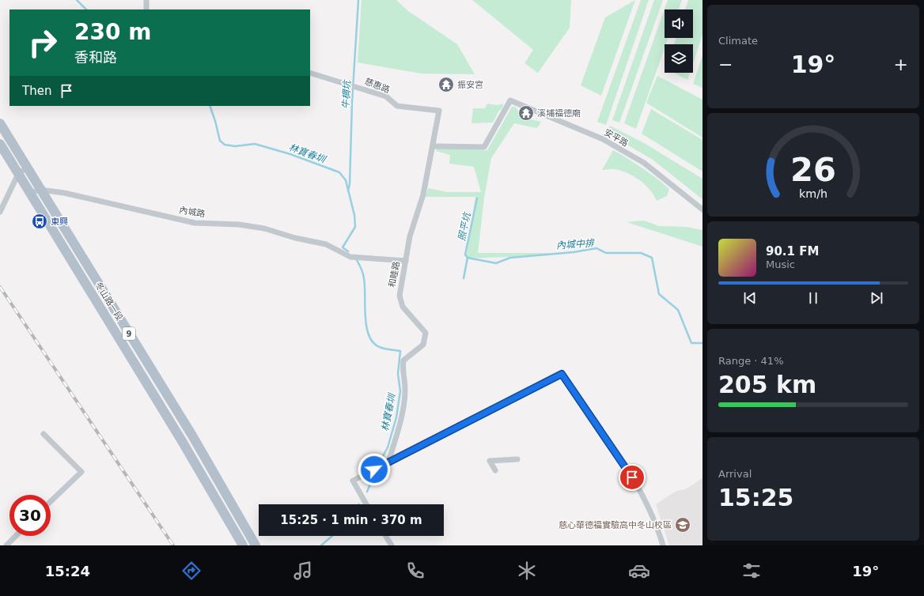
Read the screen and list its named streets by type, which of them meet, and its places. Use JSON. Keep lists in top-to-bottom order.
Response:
{
  "streets": {
    "main road": ["冬山路一段", "9"],
    "street": [
      "慈惠路",
      "安平路",
      "內城路",
      "和睦路"
    ]
  },
  "crossings": [
    ["慈惠路", "和睦路"],
    ["安平路", "和睦路"],
    ["內城路", "和睦路"],
    ["內城路", "冬山路一段"]
  ],
  "water": [
    "牛椆坑",
    "林寶春圳",
    "照平坑",
    "內城中排"
  ],
  "places": {
    "temple": ["振安宮", "溪埔福德廟"],
    "bus stop": ["東興"],
    "school or university": ["慈心華德福實驗高中冬山校區"]
  },
  "page": {
    "tile": [
      "Climate",
      ["Range · 41%", "205 km"],
      ["Arrival", "15:25"]
    ],
    "turn": ["230 m", "香和路"],
    "heat": ["−", "19°", "+"],
    "then": "Then",
    "song": ["90.1 FM", "Music"],
    "limit": "30",
    "trip": "15:25 · 1 min · 370 m",
    "tabs": ["15:24", "19°"],
    "gauge": ["26", "km/h"]
  }
}
